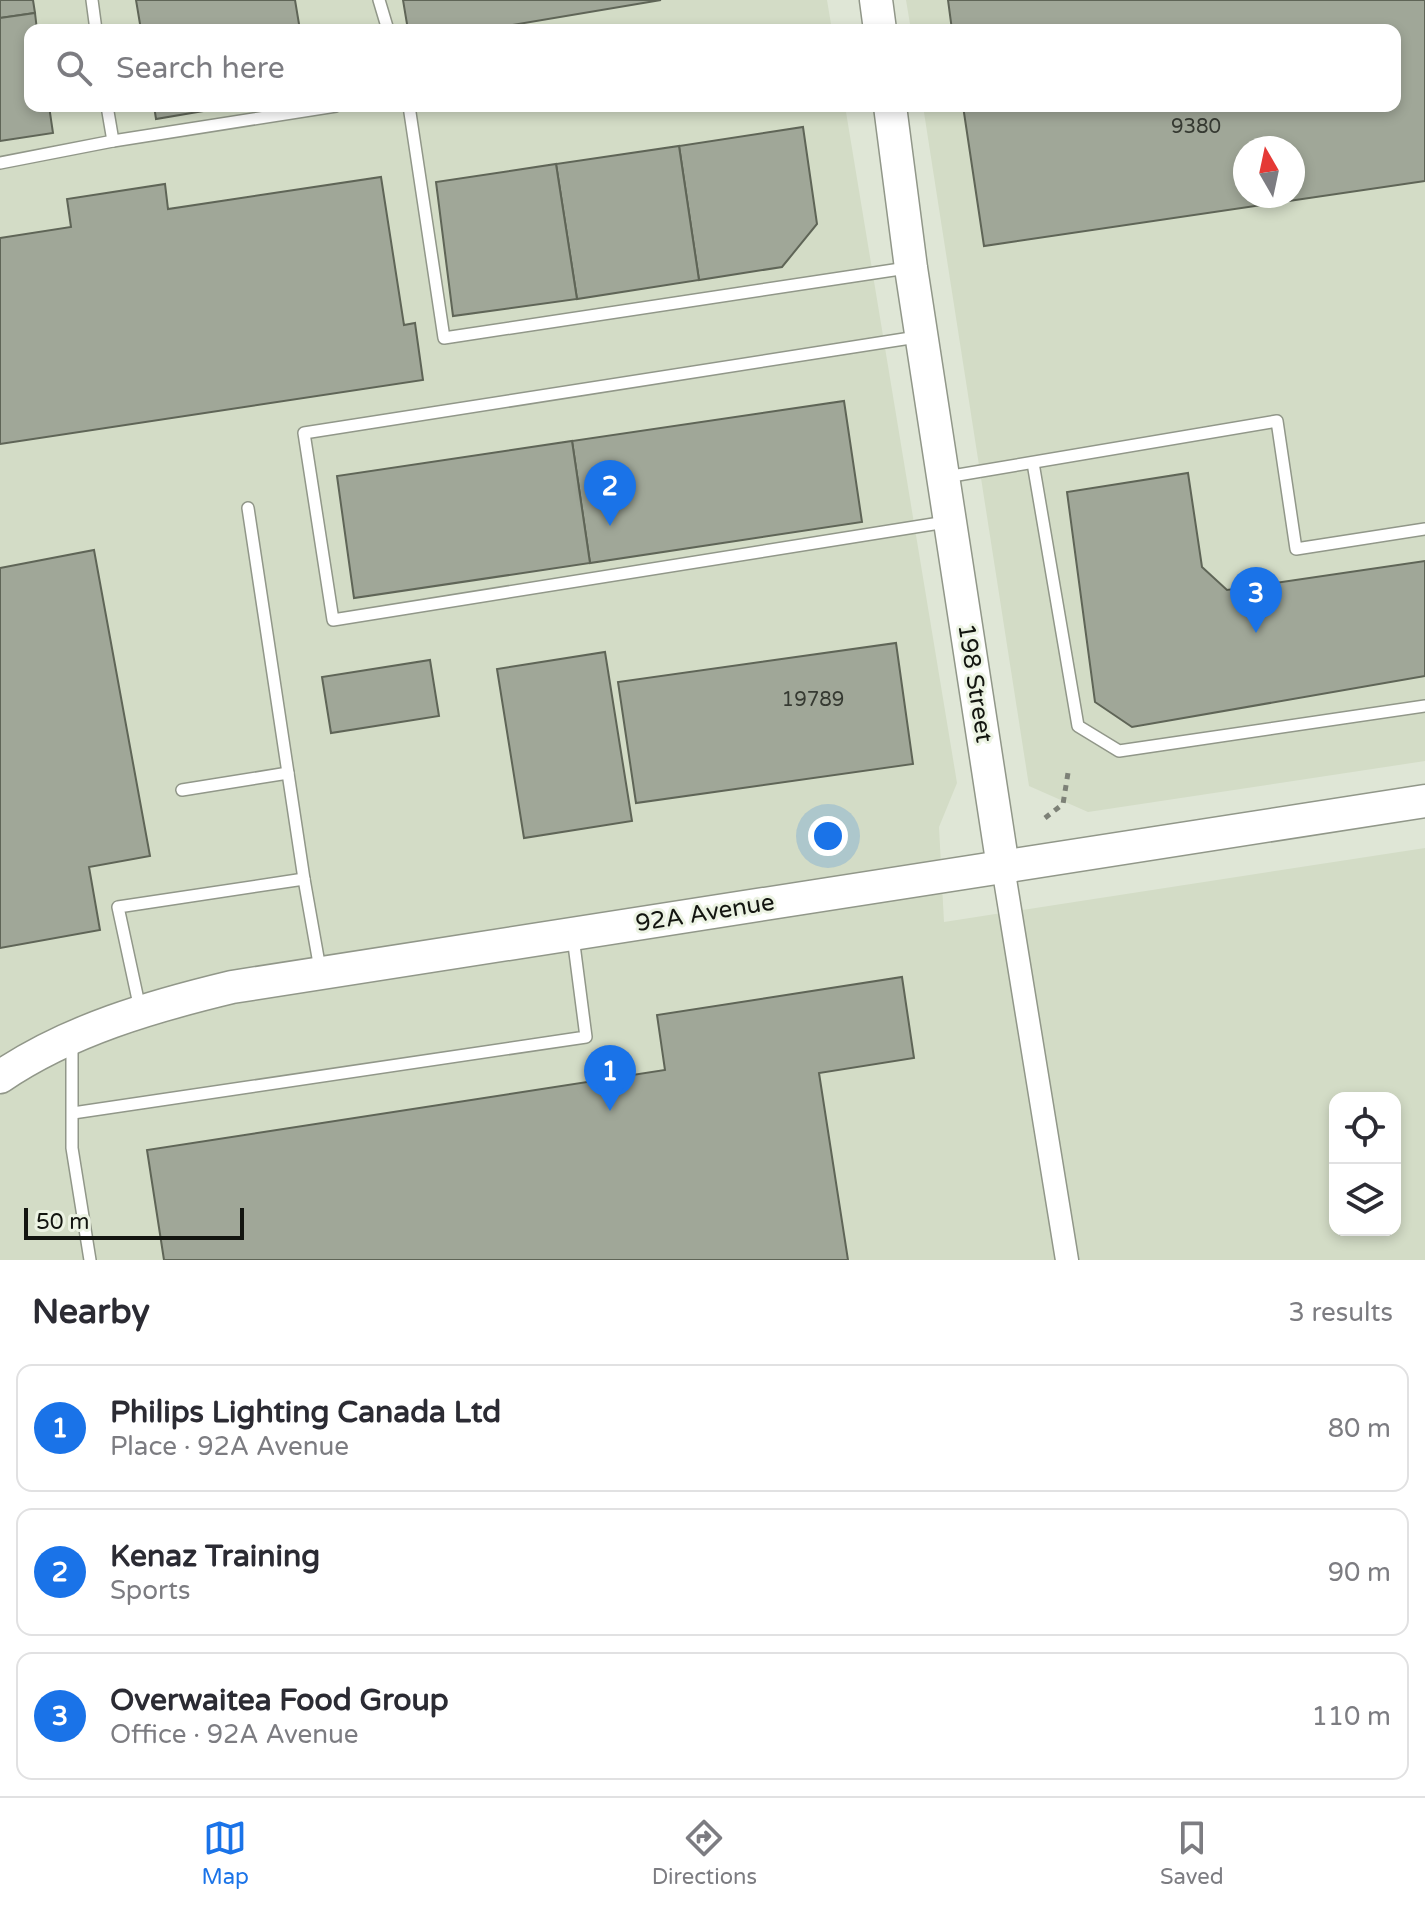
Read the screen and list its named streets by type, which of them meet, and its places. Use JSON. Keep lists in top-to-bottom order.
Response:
{
  "streets": {
    "street": ["198 Street", "92A Avenue"]
  },
  "crossings": [
    ["198 Street", "92A Avenue"]
  ],
  "house_numbers": ["9380", "19789"],
  "scale_bar": "50 m",
  "north": "top",
  "page": {
    "search": "Search here",
    "pins": ["2", "3", "1"],
    "scale": "50 m",
    "heading": ["Nearby", "3 results"],
    "list": [
      {
        "mark": "1",
        "name": "Philips Lighting Canada Ltd",
        "note": "Place · 92A Avenue",
        "value": "80 m"
      },
      {
        "mark": "2",
        "name": "Kenaz Training",
        "note": "Sports",
        "value": "90 m"
      },
      {
        "mark": "3",
        "name": "Overwaitea Food Group",
        "note": "Office · 92A Avenue",
        "value": "110 m"
      }
    ],
    "nav": ["Map", "Directions", "Saved"]
  }
}
